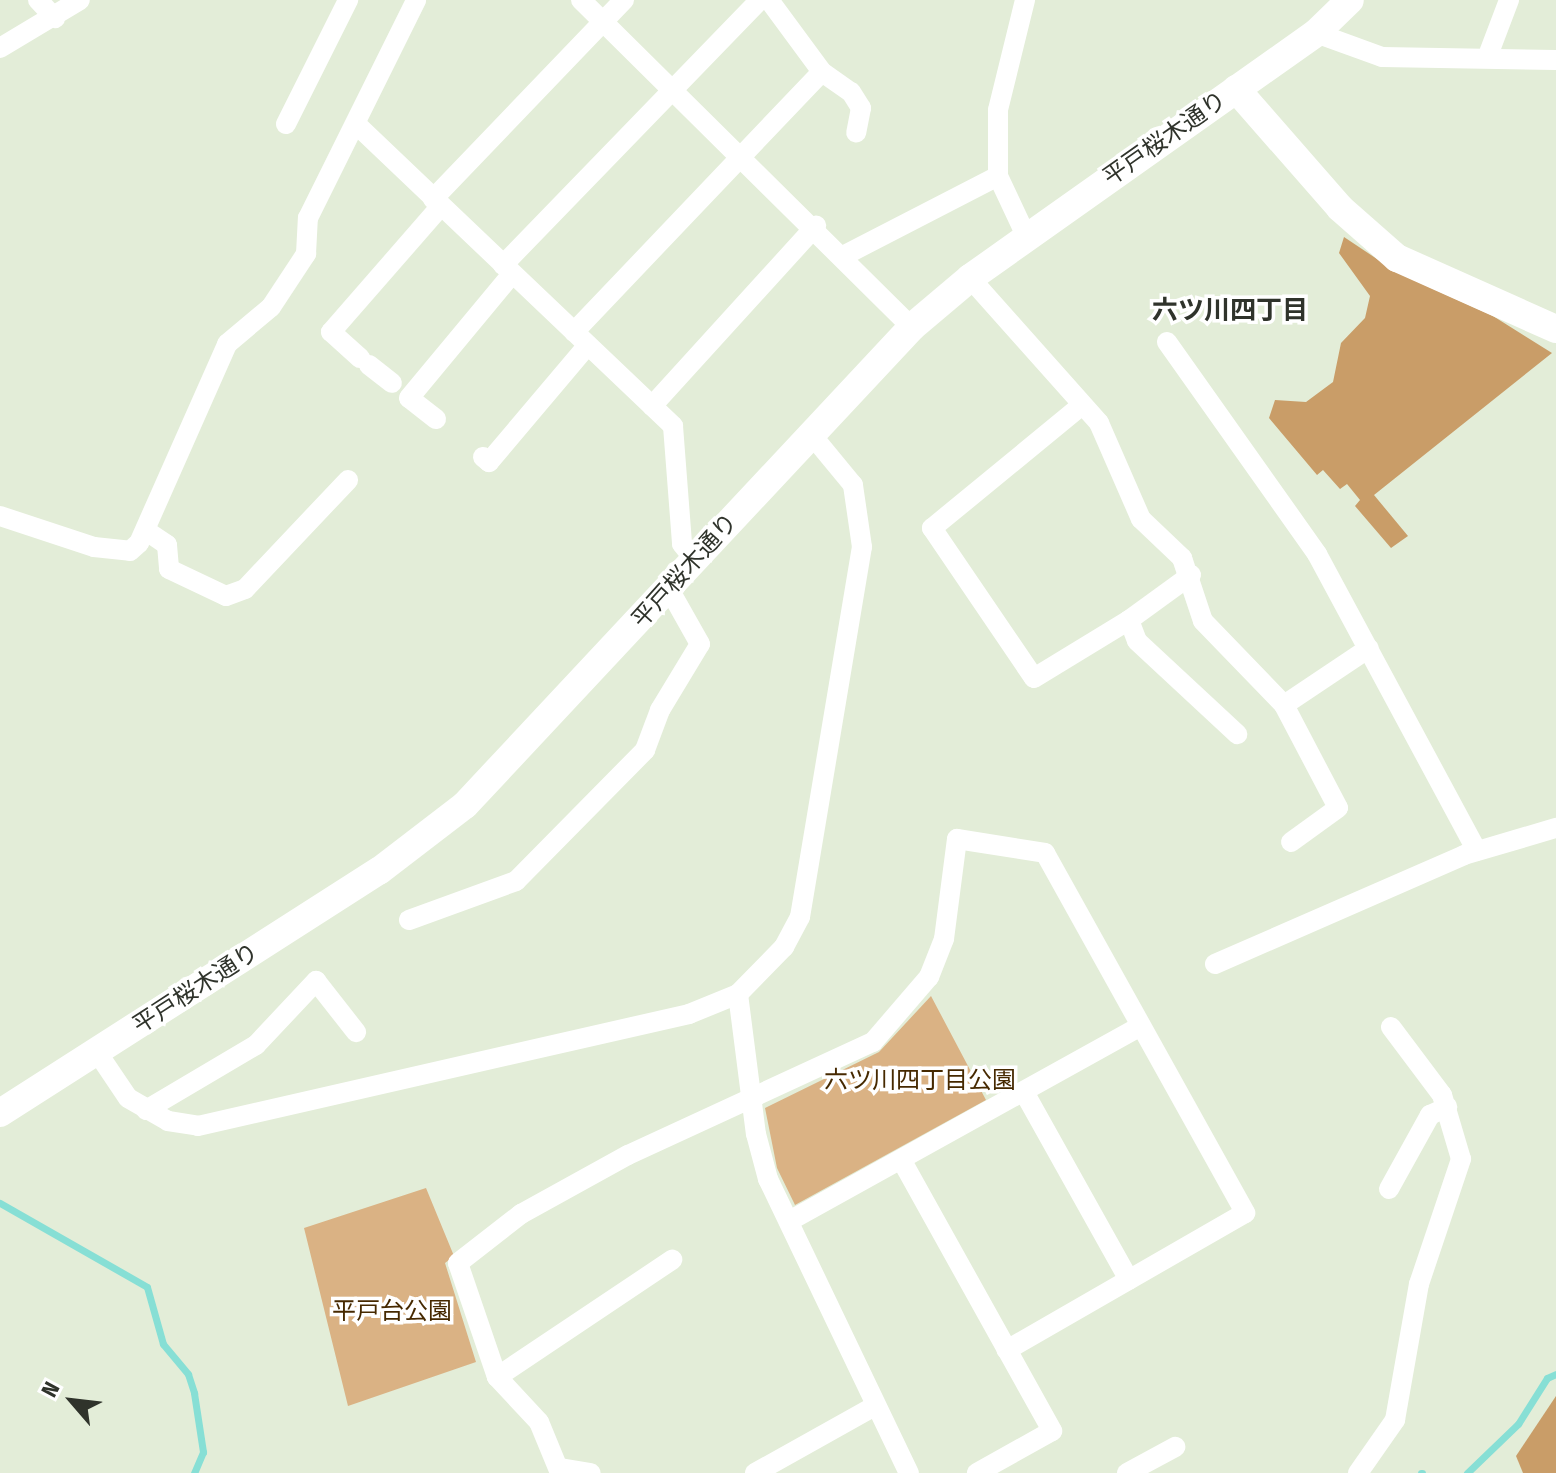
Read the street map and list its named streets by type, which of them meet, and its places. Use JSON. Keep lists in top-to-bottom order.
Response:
{
  "streets": {
    "main road": ["平戸桜木通り"]
  },
  "districts": ["六ツ川四丁目"],
  "parks": ["六ツ川四丁目公園", "平戸台公園"],
  "north": "top left"
}
